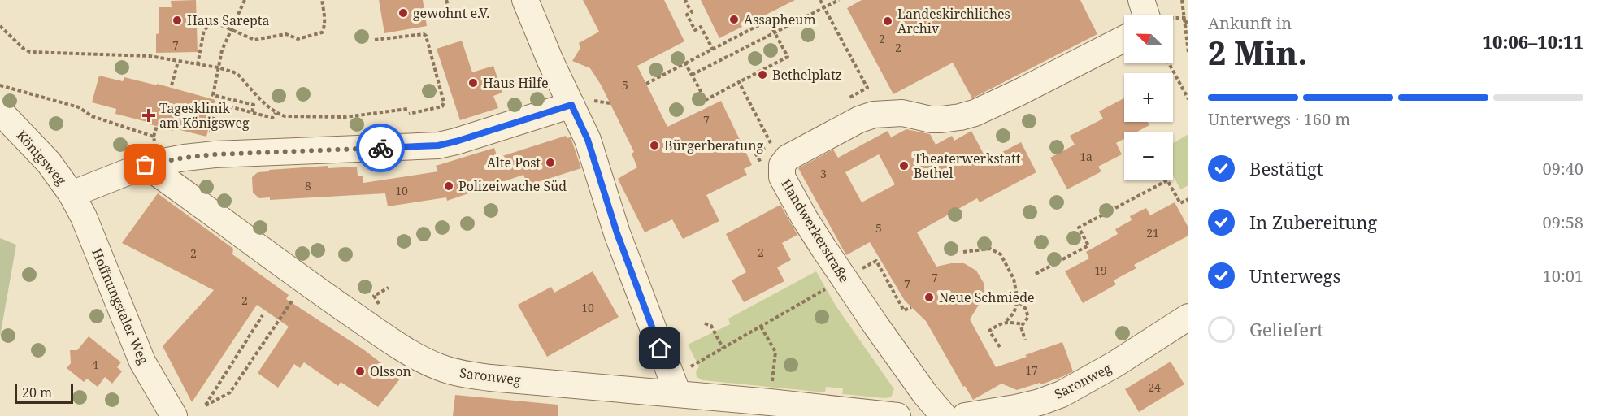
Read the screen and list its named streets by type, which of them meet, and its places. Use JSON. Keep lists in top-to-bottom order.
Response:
{
  "streets": {
    "street": [
      "Königsweg",
      "Handwerkerstraße",
      "Hoffnungstaler Weg",
      "Saronweg"
    ]
  },
  "crossings": [
    ["Königsweg", "Hoffnungstaler Weg"],
    ["Königsweg", "Saronweg"]
  ],
  "places": {
    "other": [
      "gewohnt e.V.",
      "Assapheum",
      "Haus Sarepta",
      "Landeskirchliches Archiv",
      "Bethelplatz",
      "Haus Hilfe",
      "Bürgerberatung",
      "Alte Post",
      "Theaterwerkstatt Bethel",
      "Polizeiwache Süd",
      "Neue Schmiede",
      "Olsson"
    ],
    "health": ["Tagesklinik am Königsweg"]
  },
  "house_numbers": [
    "2",
    "7",
    "2",
    "5",
    "7",
    "1a",
    "3",
    "8",
    "10",
    "5",
    "21",
    "2",
    "2",
    "19",
    "7",
    "7",
    "2",
    "10",
    "4",
    "17",
    "24"
  ],
  "scale_bar": "20 m",
  "north": "top left",
  "page": {
    "heading": ["2 Min.", "Ankunft in", "10:06–10:11"],
    "map_buttons": ["+", "−"],
    "bar": "Unterwegs · 160 m",
    "list": [
      ["Bestätigt", "09:40"],
      ["In Zubereitung", "09:58"],
      ["Unterwegs", "10:01"],
      "Geliefert"
    ],
    "scale": "20 m"
  }
}
